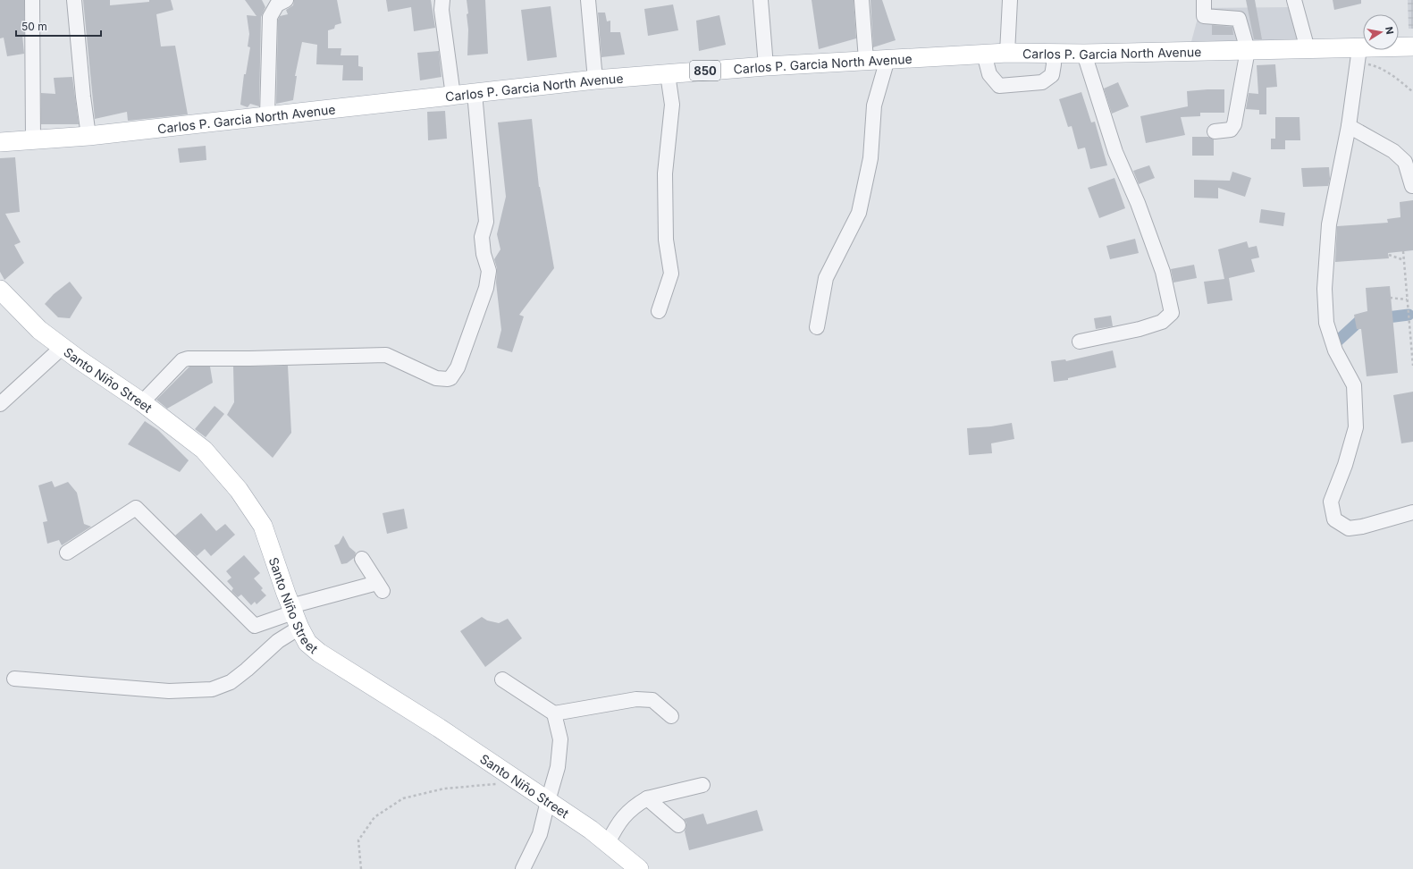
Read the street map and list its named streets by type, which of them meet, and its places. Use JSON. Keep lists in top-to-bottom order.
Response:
{
  "streets": {
    "main road": ["Carlos P. Garcia North Avenue", "850", "Santo Niño Street"]
  },
  "scale_bar": "50 m",
  "north": "right"
}
